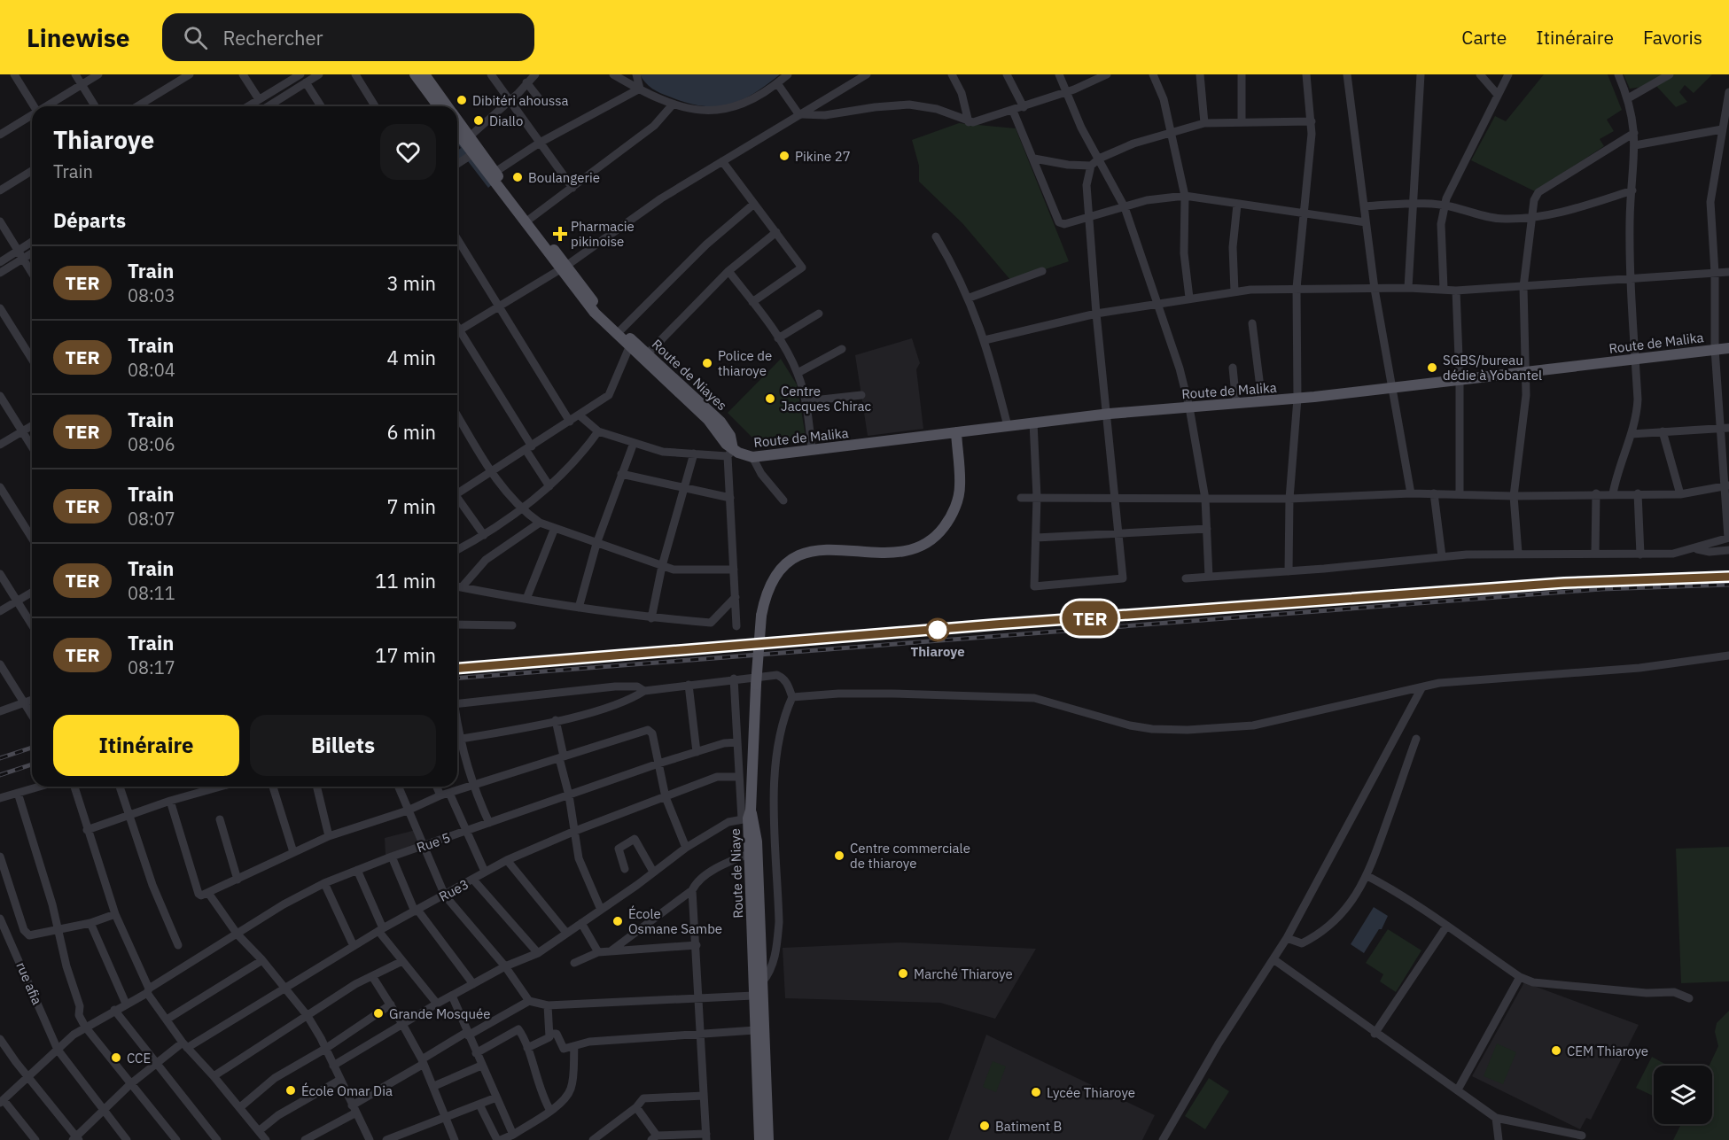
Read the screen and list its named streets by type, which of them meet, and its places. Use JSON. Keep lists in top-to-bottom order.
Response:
{
  "streets": {
    "main road": ["Route de Malika", "Route de Niayes", "Route de Niaye"],
    "street": ["Rue 5", "Rue3", "rue afia"]
  },
  "crossings": [
    ["Route de Malika", "Route de Niayes"],
    ["Rue 5", "rue afia"],
    ["Rue3", "rue afia"]
  ],
  "places": {
    "other": [
      "Dibitéri ahoussa",
      "Diallo",
      "Pikine 27",
      "Boulangerie",
      "Police de thiaroye",
      "SGBS/bureau dédie à Yobantel",
      "Centre Jacques Chirac",
      "Thiaroye",
      "Centre commerciale de thiaroye",
      "École Osmane Sambe",
      "Marché Thiaroye",
      "Grande Mosquée",
      "CEM Thiaroye",
      "CCE",
      "École Omar Dia",
      "Lycée Thiaroye",
      "Batiment B"
    ],
    "health": ["Pharmacie pikinoise"]
  },
  "page": {
    "header": "Linewise",
    "search": "Rechercher",
    "nav": ["Carte", "Itinéraire", "Favoris"],
    "on_map": "TER",
    "heading": [
      ["Thiaroye", "Train"],
      "Départs"
    ],
    "list": [
      {
        "mark": "TER",
        "name": "Train",
        "note": "08:03",
        "value": "3 min"
      },
      {
        "mark": "TER",
        "name": "Train",
        "note": "08:04",
        "value": "4 min"
      },
      {
        "mark": "TER",
        "name": "Train",
        "note": "08:06",
        "value": "6 min"
      },
      {
        "mark": "TER",
        "name": "Train",
        "note": "08:07",
        "value": "7 min"
      },
      {
        "mark": "TER",
        "name": "Train",
        "note": "08:11",
        "value": "11 min"
      },
      {
        "mark": "TER",
        "name": "Train",
        "note": "08:17",
        "value": "17 min"
      }
    ],
    "buttons": ["Itinéraire", "Billets"]
  }
}
